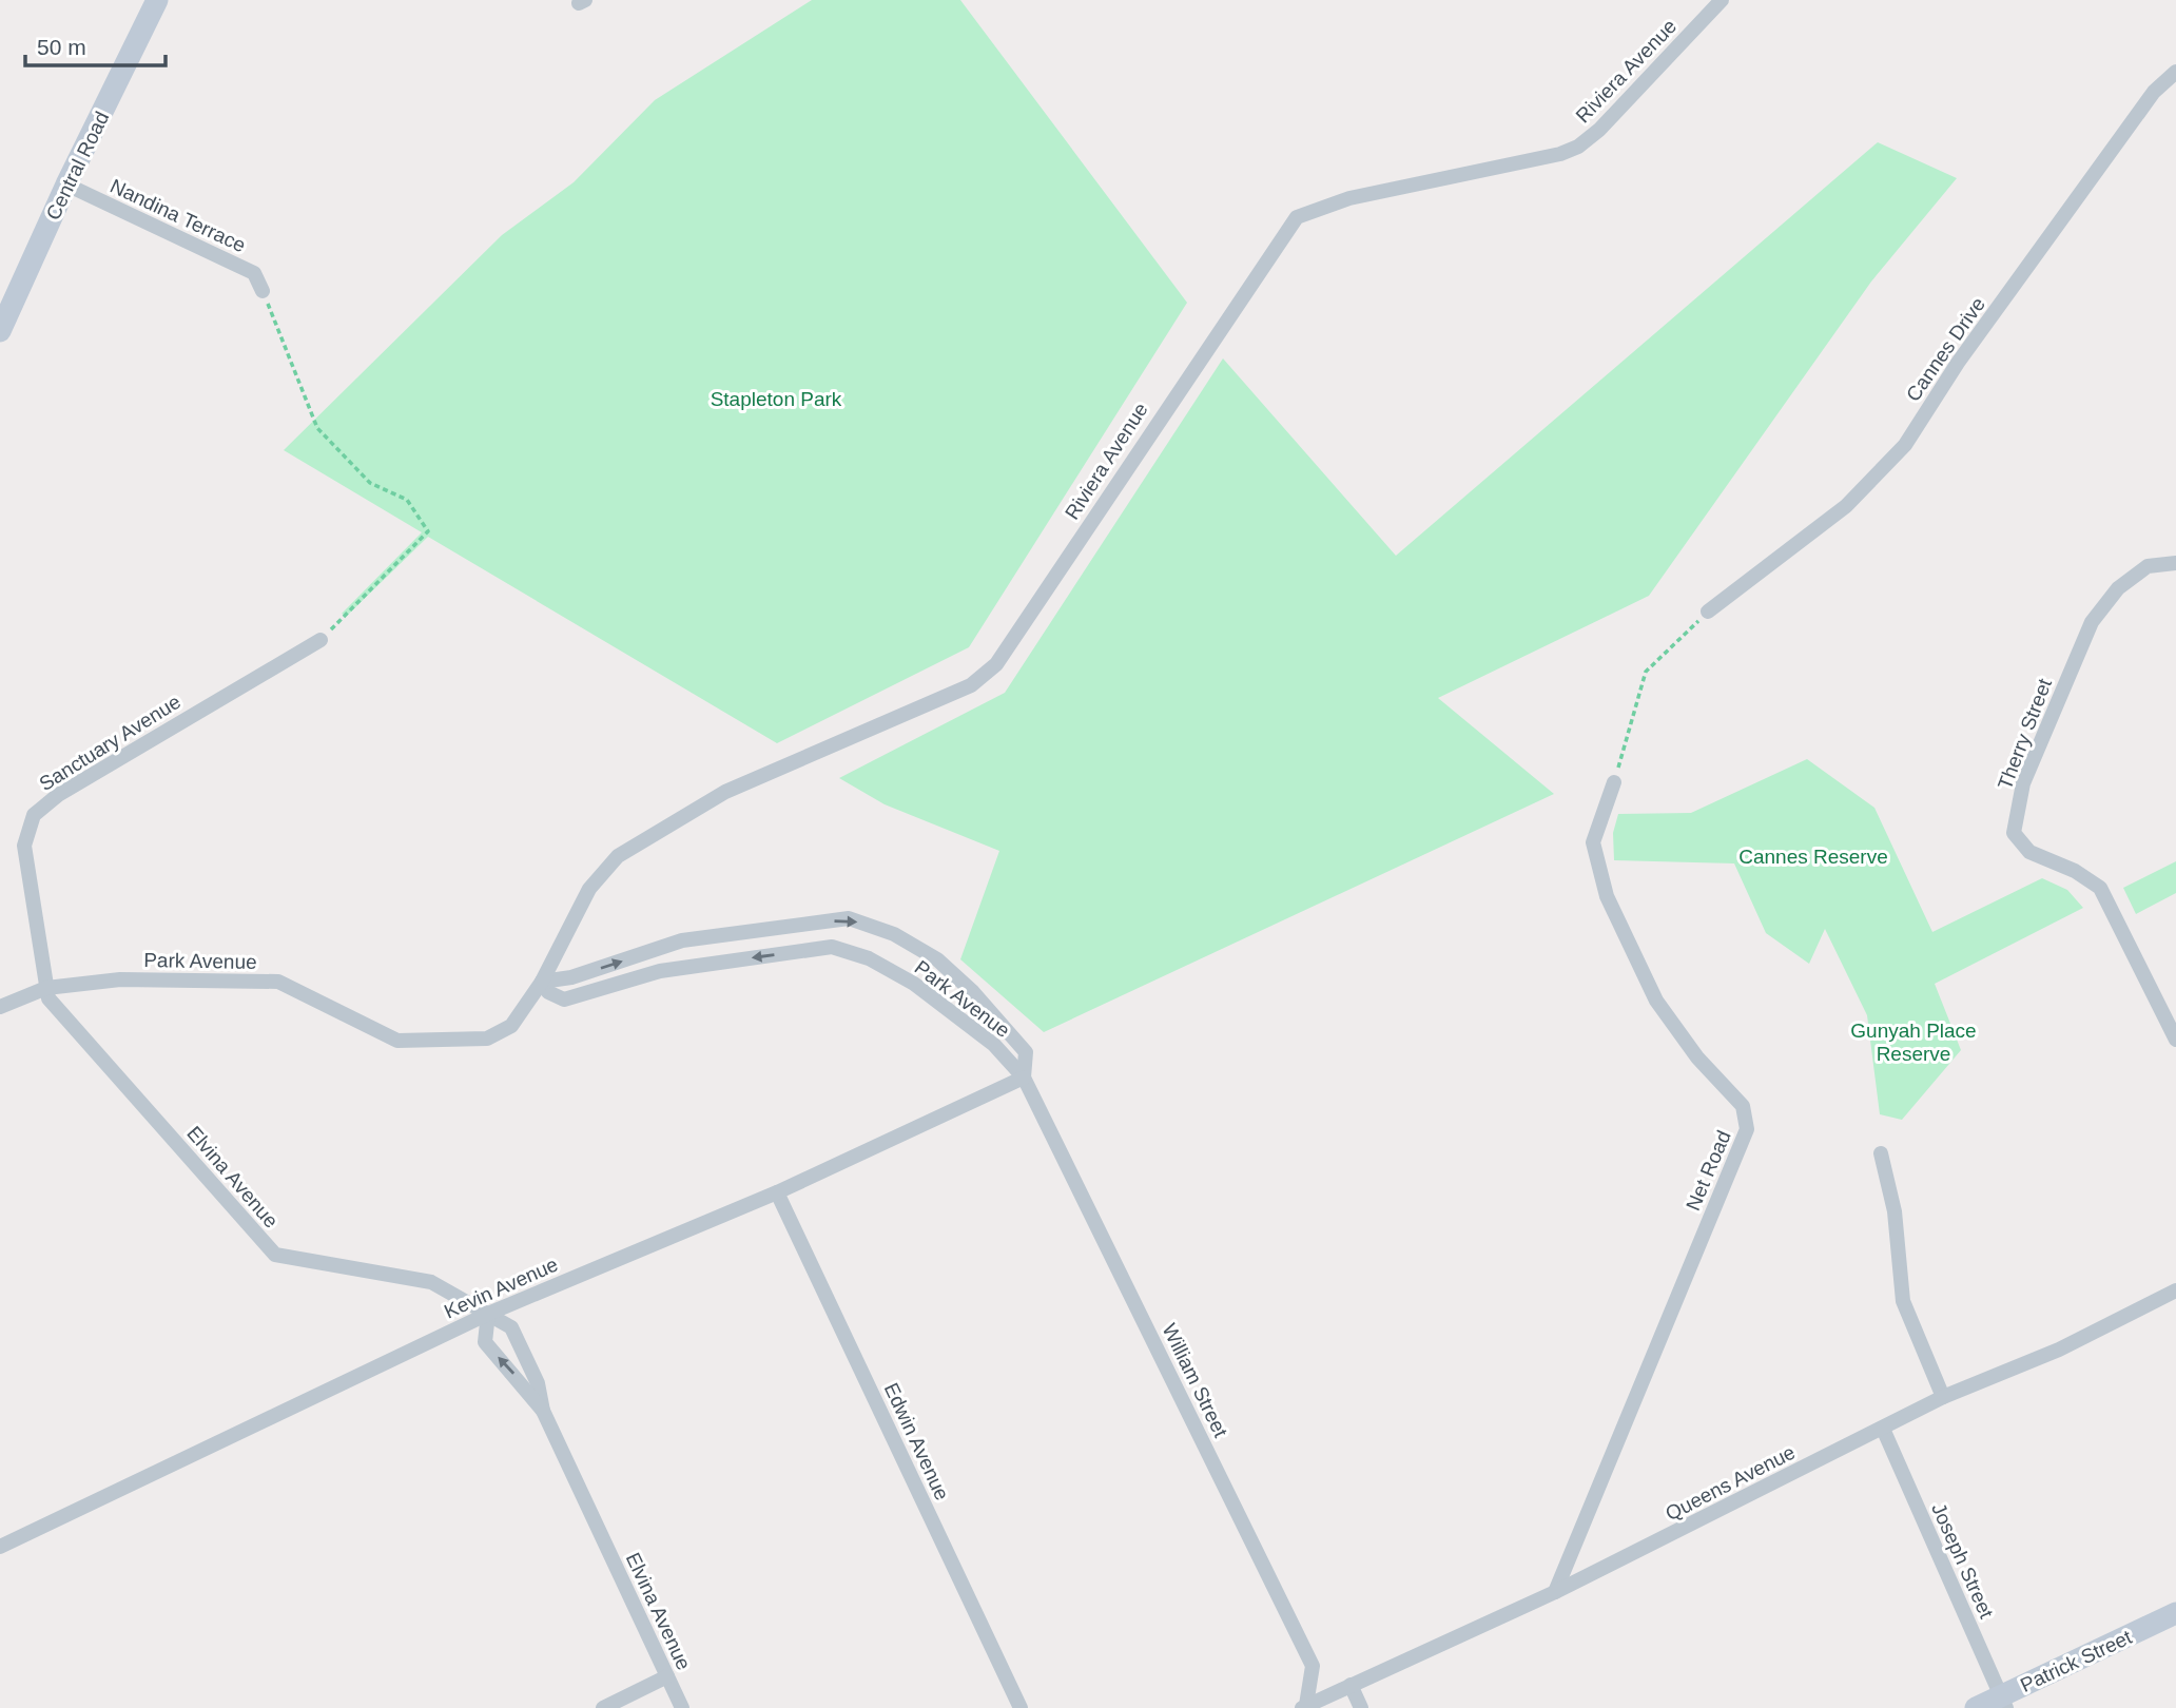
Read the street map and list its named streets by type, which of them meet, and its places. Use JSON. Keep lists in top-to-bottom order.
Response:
{
  "streets": {
    "street": [
      "Riviera Avenue",
      "Central Road",
      "Nandina Terrace",
      "Cannes Drive",
      "Therry Street",
      "Sanctuary Avenue",
      "Park Avenue",
      "Net Road",
      "Elvina Avenue",
      "Kevin Avenue",
      "William Street",
      "Edwin Avenue",
      "Queens Avenue",
      "Joseph Street",
      "Patrick Street"
    ]
  },
  "crossings": [
    ["Riviera Avenue", "Park Avenue"],
    ["Central Road", "Nandina Terrace"],
    ["Sanctuary Avenue", "Park Avenue"],
    ["Sanctuary Avenue", "Elvina Avenue"],
    ["Park Avenue", "Elvina Avenue"],
    ["Park Avenue", "Kevin Avenue"],
    ["Park Avenue", "William Street"],
    ["Net Road", "Queens Avenue"],
    ["Elvina Avenue", "Kevin Avenue"],
    ["Kevin Avenue", "William Street"],
    ["Kevin Avenue", "Edwin Avenue"],
    ["William Street", "Queens Avenue"],
    ["Queens Avenue", "Joseph Street"],
    ["Joseph Street", "Patrick Street"]
  ],
  "parks": ["Stapleton Park", "Cannes Reserve", "Gunyah Place Reserve"],
  "scale_bar": "50 m"
}
